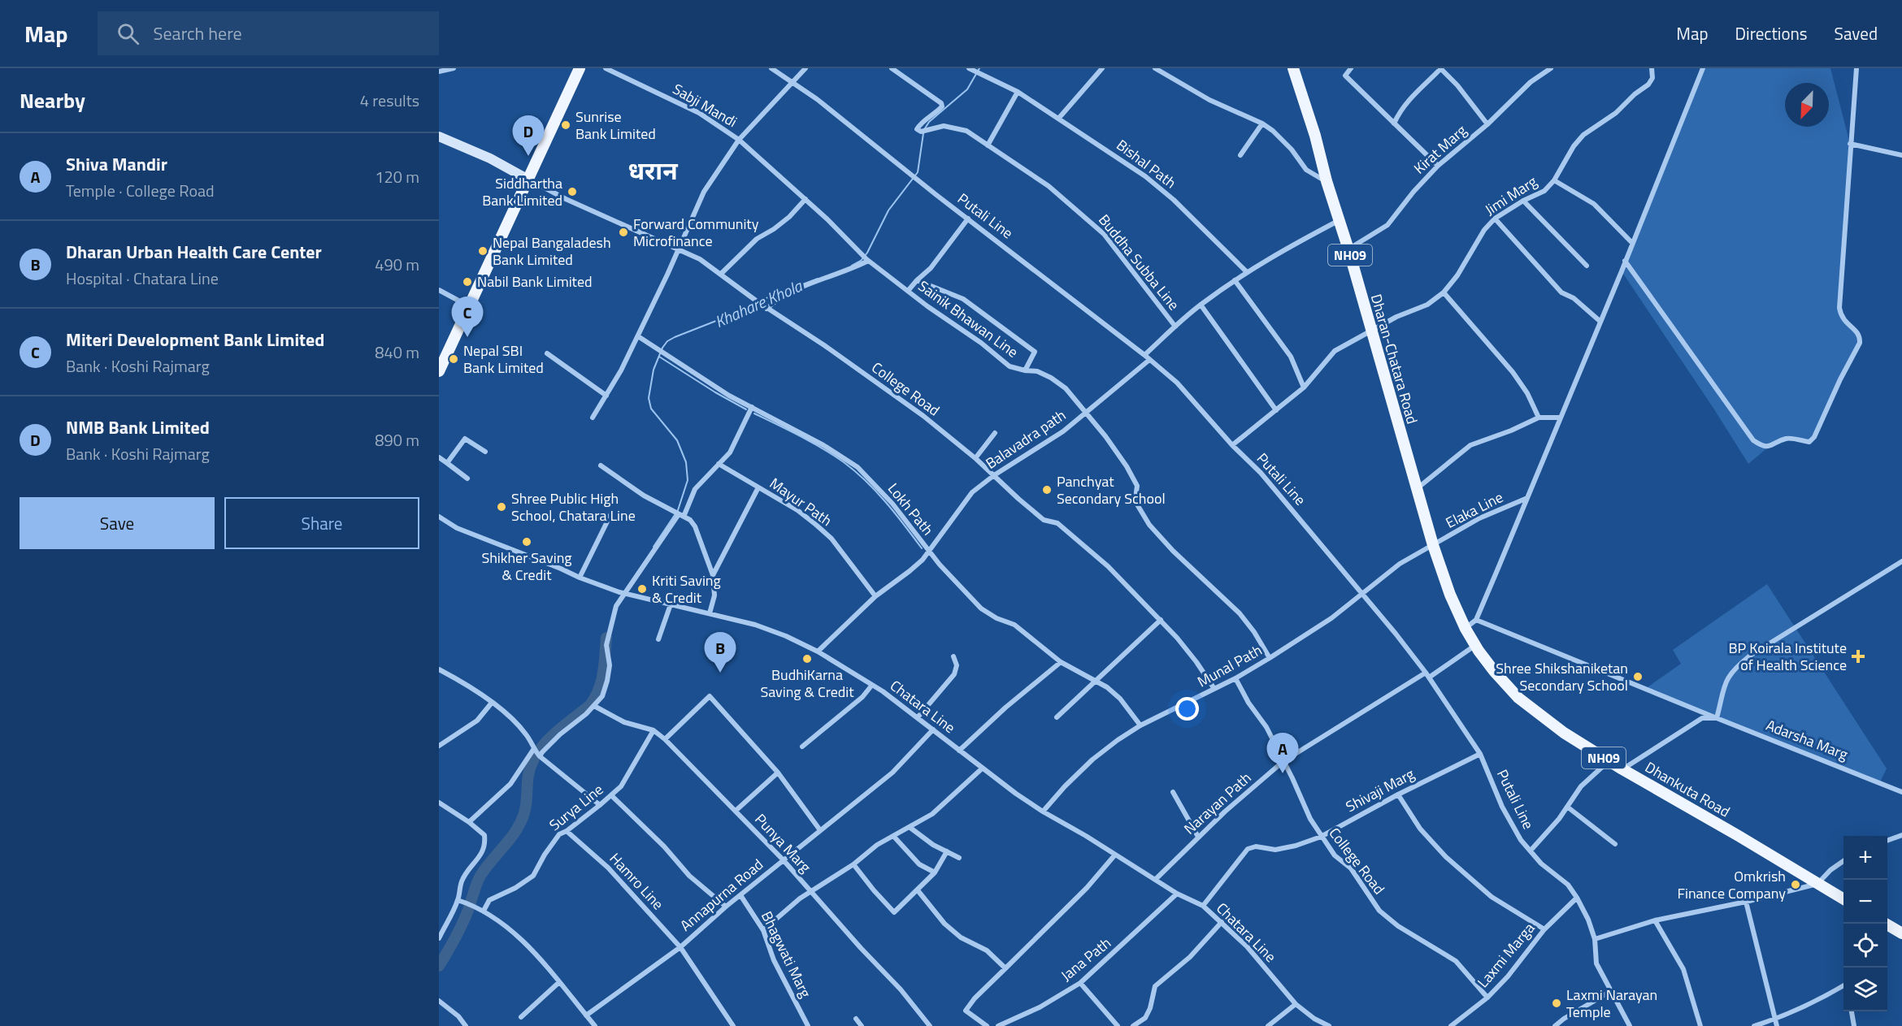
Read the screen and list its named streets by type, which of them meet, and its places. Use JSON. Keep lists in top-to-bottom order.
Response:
{
  "streets": {
    "main road": ["NH09", "Dharan-Chatara Road", "Dhankuta Road"],
    "street": [
      "Sabji Mandi",
      "Kirat Marg",
      "Bishal Path",
      "Jimi Marg",
      "Putali Line",
      "Buddha Subba Line",
      "Sainik Bhawan Line",
      "College Road",
      "Balavadra path",
      "Mayur Path",
      "Lokh Path",
      "Elaka Line",
      "Munal Path",
      "Chatara Line",
      "Adarsha Marg",
      "Shivaji Marg",
      "Narayan Path",
      "Surya Line",
      "Punya Marg",
      "Hamro Line",
      "Annapurna Road",
      "Bhagwati Marg",
      "Laxmi Marga",
      "Jana Path"
    ]
  },
  "crossings": [
    ["Sabji Mandi", "Sainik Bhawan Line"],
    ["Kirat Marg", "Dharan-Chatara Road"],
    ["Jimi Marg", "Putali Line"],
    ["Jimi Marg", "Dharan-Chatara Road"],
    ["Putali Line", "Balavadra path"],
    ["Putali Line", "Munal Path"],
    ["Putali Line", "Shivaji Marg"],
    ["Putali Line", "Narayan Path"],
    ["Putali Line", "Laxmi Marga"],
    ["NH09", "Dharan-Chatara Road"],
    ["Sainik Bhawan Line", "Balavadra path"],
    ["Sainik Bhawan Line", "Munal Path"],
    ["Dharan-Chatara Road", "Elaka Line"],
    ["Dharan-Chatara Road", "Munal Path"],
    ["Dharan-Chatara Road", "Dhankuta Road"],
    ["College Road", "Balavadra path"],
    ["College Road", "Munal Path"],
    ["College Road", "Shivaji Marg"],
    ["College Road", "Narayan Path"],
    ["College Road", "Laxmi Marga"],
    ["Balavadra path", "Mayur Path"],
    ["Balavadra path", "Lokh Path"],
    ["Balavadra path", "Chatara Line"],
    ["Lokh Path", "Munal Path"],
    ["Elaka Line", "Munal Path"],
    ["Elaka Line", "Dhankuta Road"],
    ["Munal Path", "Chatara Line"],
    ["Munal Path", "Dhankuta Road"],
    ["Chatara Line", "Shivaji Marg"],
    ["Chatara Line", "Narayan Path"],
    ["Chatara Line", "Annapurna Road"],
    ["Chatara Line", "Jana Path"],
    ["Adarsha Marg", "Dhankuta Road"],
    ["Dhankuta Road", "Narayan Path"],
    ["Surya Line", "Punya Marg"],
    ["Surya Line", "Hamro Line"],
    ["Punya Marg", "Annapurna Road"],
    ["Hamro Line", "Annapurna Road"],
    ["Annapurna Road", "Bhagwati Marg"]
  ],
  "districts": ["धरान"],
  "water": ["Khahare Khola"],
  "places": {
    "other": [
      "Sunrise Bank Limited",
      "Siddhartha Bank Limited",
      "Forward Community Microfinance",
      "Nepal Bangaladesh Bank Limited",
      "Nabil Bank Limited",
      "Nepal SBI Bank Limited",
      "Panchyat Secondary School",
      "Shree Public High School, Chatara Line",
      "Shikher Saving & Credit",
      "Kriti Saving & Credit",
      "BudhiKarna Saving & Credit",
      "Shree Shikshaniketan Secondary School",
      "Omkrish Finance Company",
      "Laxmi Narayan Temple"
    ],
    "health": ["BP Koirala Institute of Health Science"]
  },
  "north": "bottom left",
  "page": {
    "header": "Map",
    "search": "Search here",
    "nav": ["Map", "Directions", "Saved"],
    "heading": ["Nearby", "4 results"],
    "pins": [
      "D",
      "C",
      "B",
      "A"
    ],
    "list": [
      {
        "mark": "A",
        "name": "Shiva Mandir",
        "note": "Temple · College Road",
        "value": "120 m"
      },
      {
        "mark": "B",
        "name": "Dharan Urban Health Care Center",
        "note": "Hospital · Chatara Line",
        "value": "490 m"
      },
      {
        "mark": "C",
        "name": "Miteri Development Bank Limited",
        "note": "Bank · Koshi Rajmarg",
        "value": "840 m"
      },
      {
        "mark": "D",
        "name": "NMB Bank Limited",
        "note": "Bank · Koshi Rajmarg",
        "value": "890 m"
      }
    ],
    "buttons": ["Save", "Share"],
    "map_buttons": ["+", "−"]
  }
}
